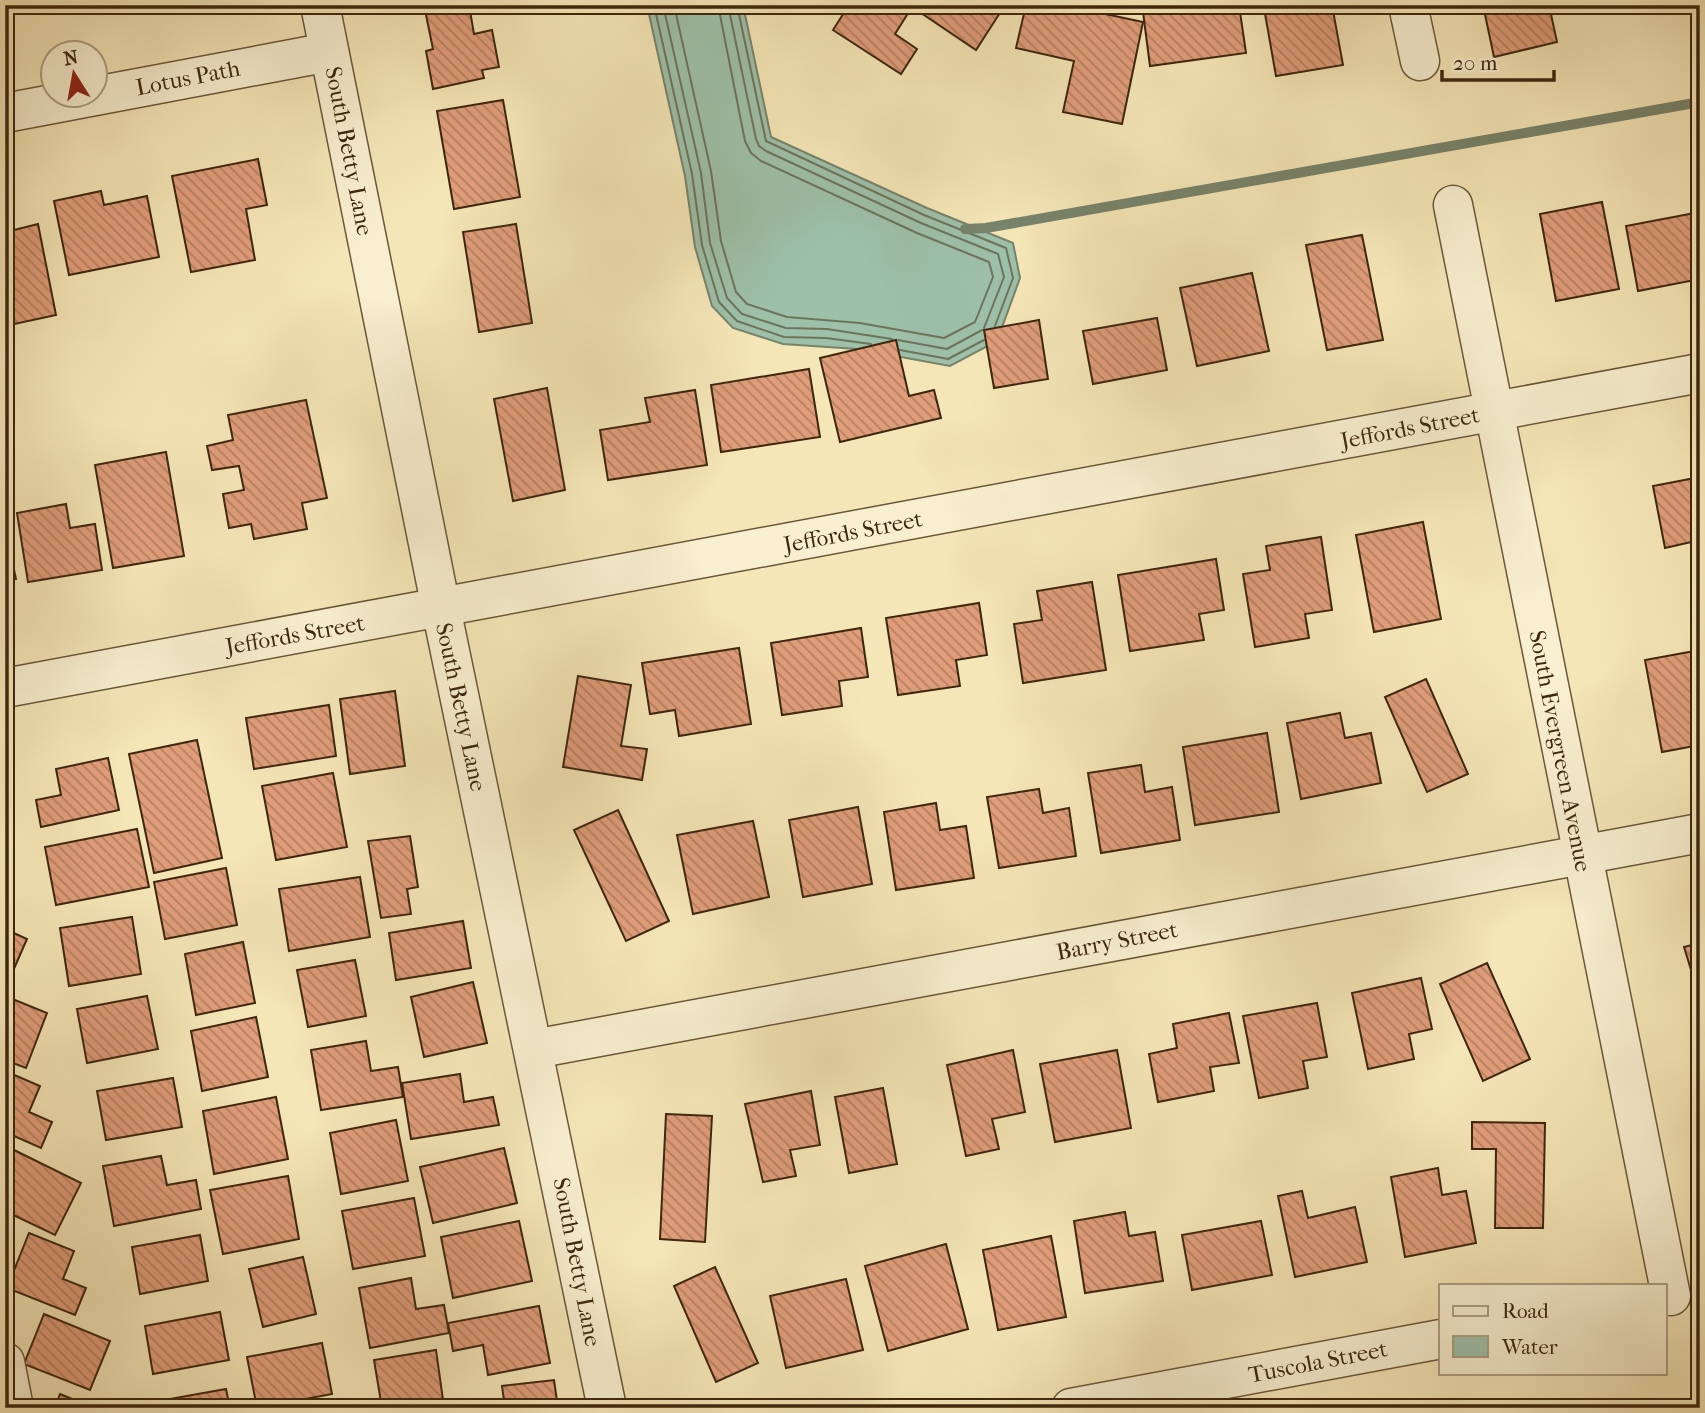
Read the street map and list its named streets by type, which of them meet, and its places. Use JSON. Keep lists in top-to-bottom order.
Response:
{
  "streets": {
    "street": [
      "Lotus Path",
      "South Betty Lane",
      "Jeffords Street",
      "South Evergreen Avenue",
      "Barry Street",
      "Tuscola Street"
    ]
  },
  "crossings": [
    ["Lotus Path", "South Betty Lane"],
    ["South Betty Lane", "Jeffords Street"],
    ["South Betty Lane", "Barry Street"],
    ["Jeffords Street", "South Evergreen Avenue"],
    ["South Evergreen Avenue", "Barry Street"]
  ],
  "legend": ["Road", "Water"],
  "scale_bar": "20 m",
  "north": "top"
}
